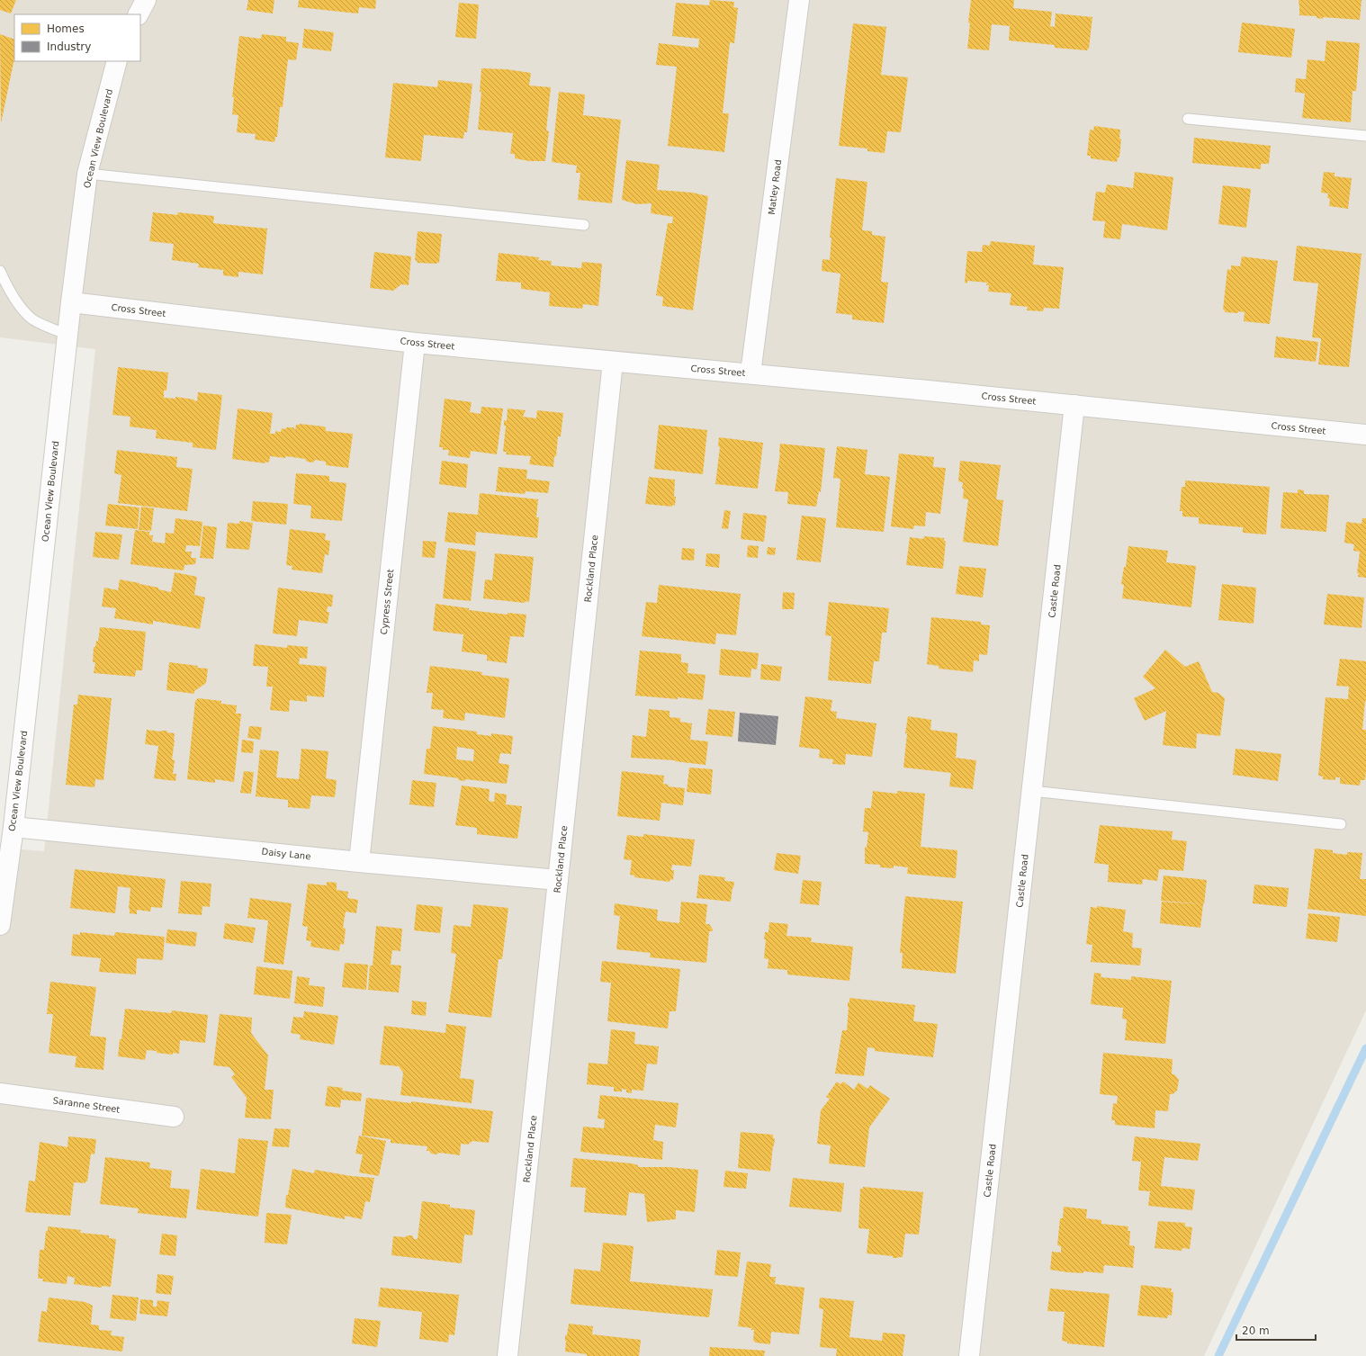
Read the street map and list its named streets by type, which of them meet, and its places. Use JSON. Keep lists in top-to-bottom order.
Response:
{
  "streets": {
    "street": [
      "Ocean View Boulevard",
      "Matley Road",
      "Cross Street",
      "Rockland Place",
      "Castle Road",
      "Cypress Street",
      "Daisy Lane",
      "Saranne Street"
    ]
  },
  "crossings": [
    ["Ocean View Boulevard", "Cross Street"],
    ["Ocean View Boulevard", "Daisy Lane"],
    ["Matley Road", "Cross Street"],
    ["Cross Street", "Rockland Place"],
    ["Cross Street", "Castle Road"],
    ["Cross Street", "Cypress Street"],
    ["Rockland Place", "Daisy Lane"],
    ["Cypress Street", "Daisy Lane"]
  ],
  "legend": ["Homes", "Industry"],
  "scale_bar": "20 m"
}
